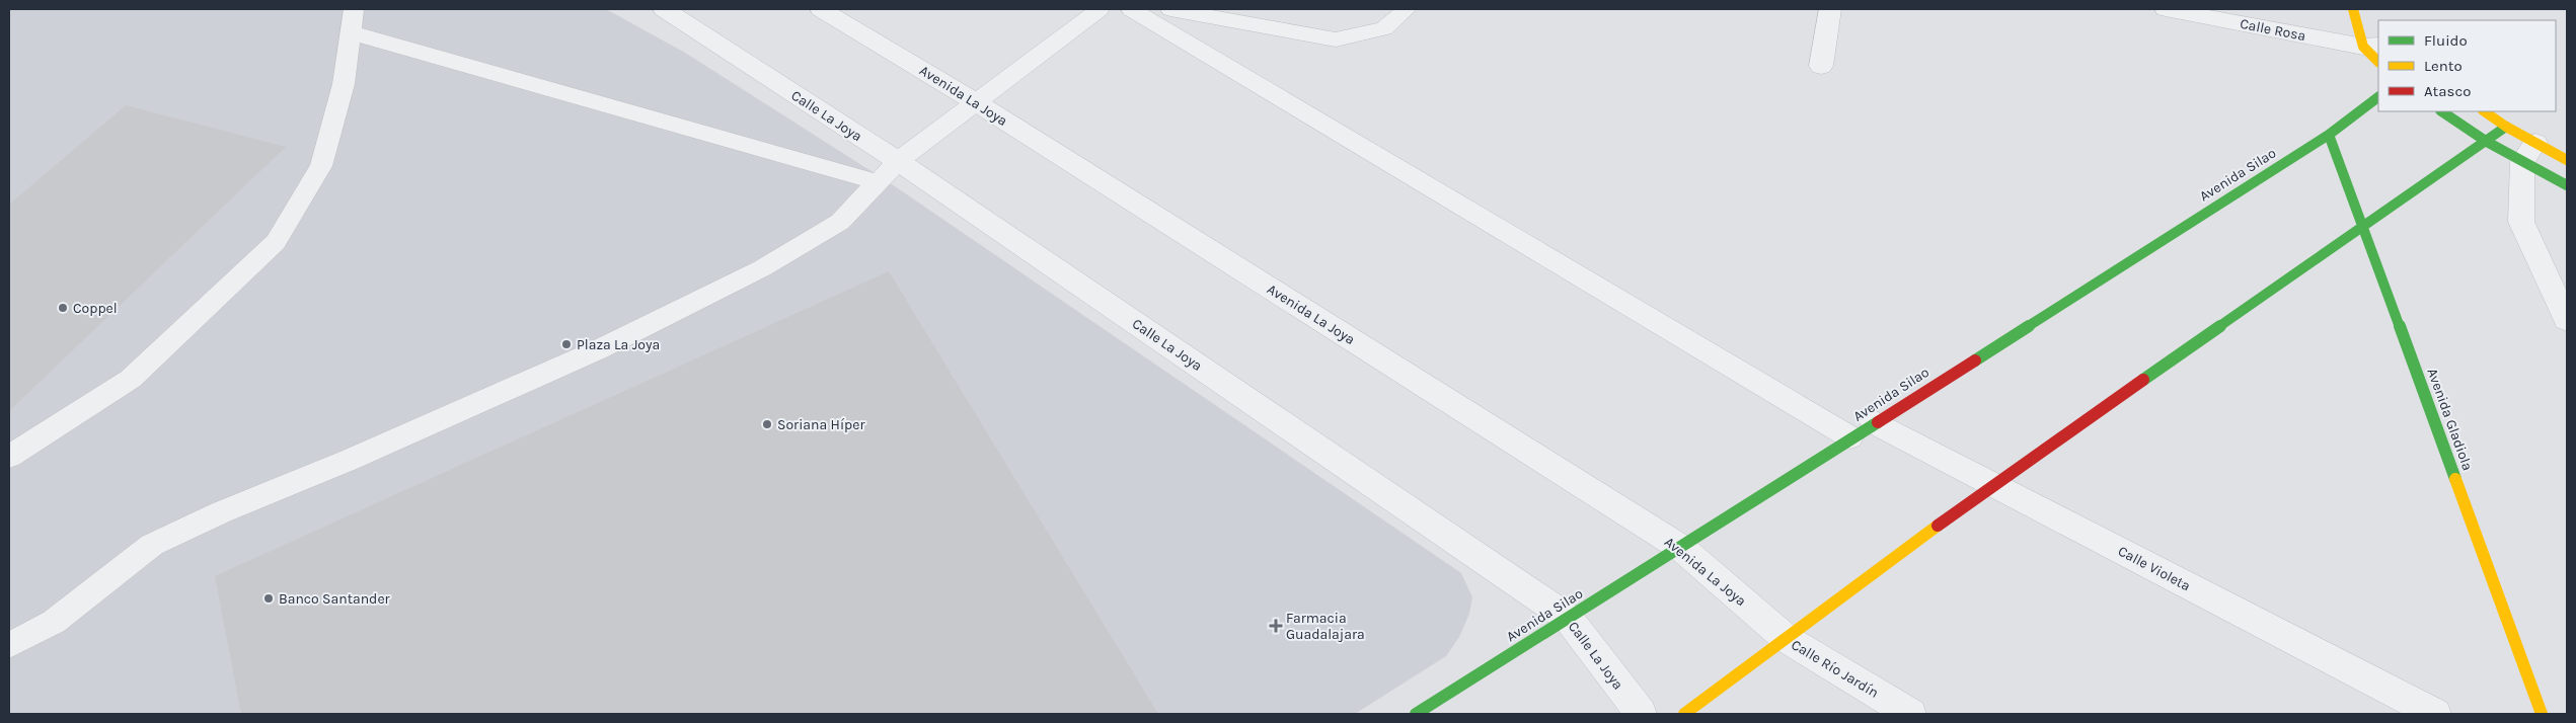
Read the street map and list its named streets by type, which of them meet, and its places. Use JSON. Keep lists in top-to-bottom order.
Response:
{
  "streets": {
    "street": [
      "Calle Rosa",
      "Avenida La Joya",
      "Calle La Joya",
      "Avenida Silao",
      "Avenida Gladiola",
      "Calle Violeta",
      "Calle Río Jardín"
    ]
  },
  "crossings": [
    ["Avenida La Joya", "Avenida Silao"],
    ["Avenida La Joya", "Calle Río Jardín"],
    ["Calle La Joya", "Avenida Silao"],
    ["Avenida Silao", "Avenida Gladiola"],
    ["Avenida Silao", "Calle Violeta"]
  ],
  "places": {
    "other": [
      "Coppel",
      "Plaza La Joya",
      "Soriana Híper",
      "Banco Santander"
    ],
    "health": ["Farmacia Guadalajara"]
  },
  "legend": ["Fluido", "Lento", "Atasco"]
}
